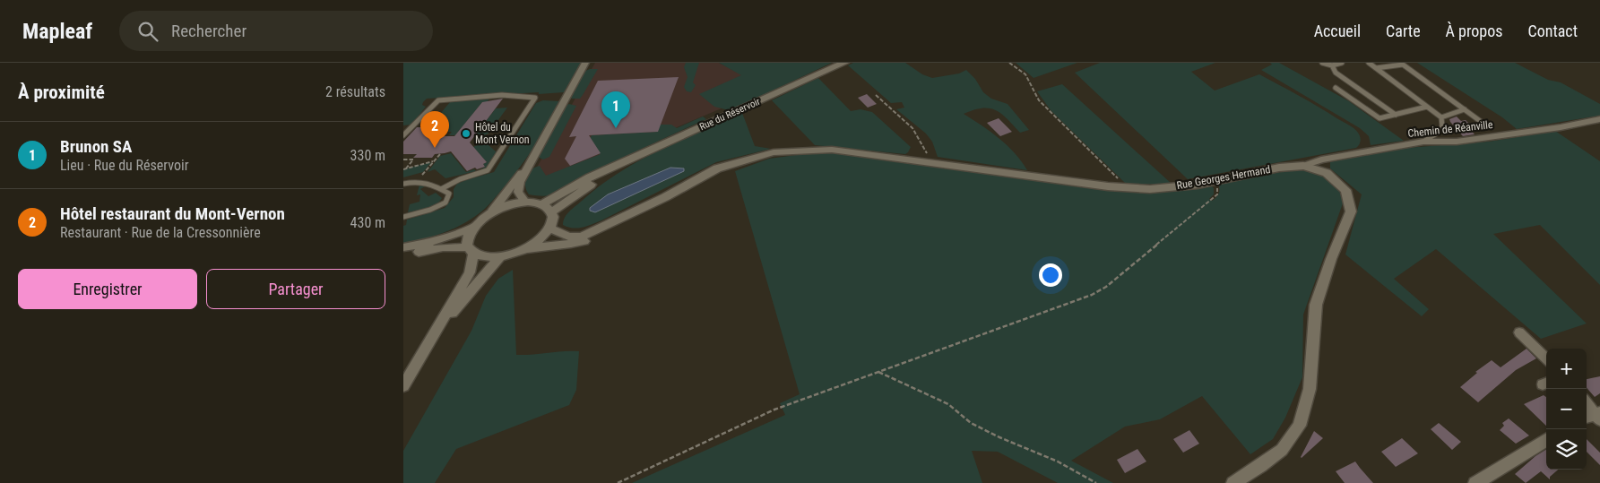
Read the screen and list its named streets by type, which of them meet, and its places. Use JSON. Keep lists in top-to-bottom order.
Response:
{
  "streets": {
    "street": ["Rue du Réservoir", "Chemin de Réanville", "Rue Georges Hermand"]
  },
  "crossings": [
    ["Chemin de Réanville", "Rue Georges Hermand"]
  ],
  "places": ["Hôtel du Mont Vernon"],
  "page": {
    "header": "Mapleaf",
    "search": "Rechercher",
    "nav": [
      "Accueil",
      "Carte",
      "À propos",
      "Contact"
    ],
    "heading": ["À proximité", "2 résultats"],
    "pins": ["1", "2"],
    "list": [
      {
        "mark": "1",
        "name": "Brunon SA",
        "note": "Lieu · Rue du Réservoir",
        "value": "330 m"
      },
      {
        "mark": "2",
        "name": "Hôtel restaurant du Mont-Vernon",
        "note": "Restaurant · Rue de la Cressonnière",
        "value": "430 m"
      }
    ],
    "buttons": ["Enregistrer", "Partager"],
    "map_buttons": ["+", "−"]
  }
}
